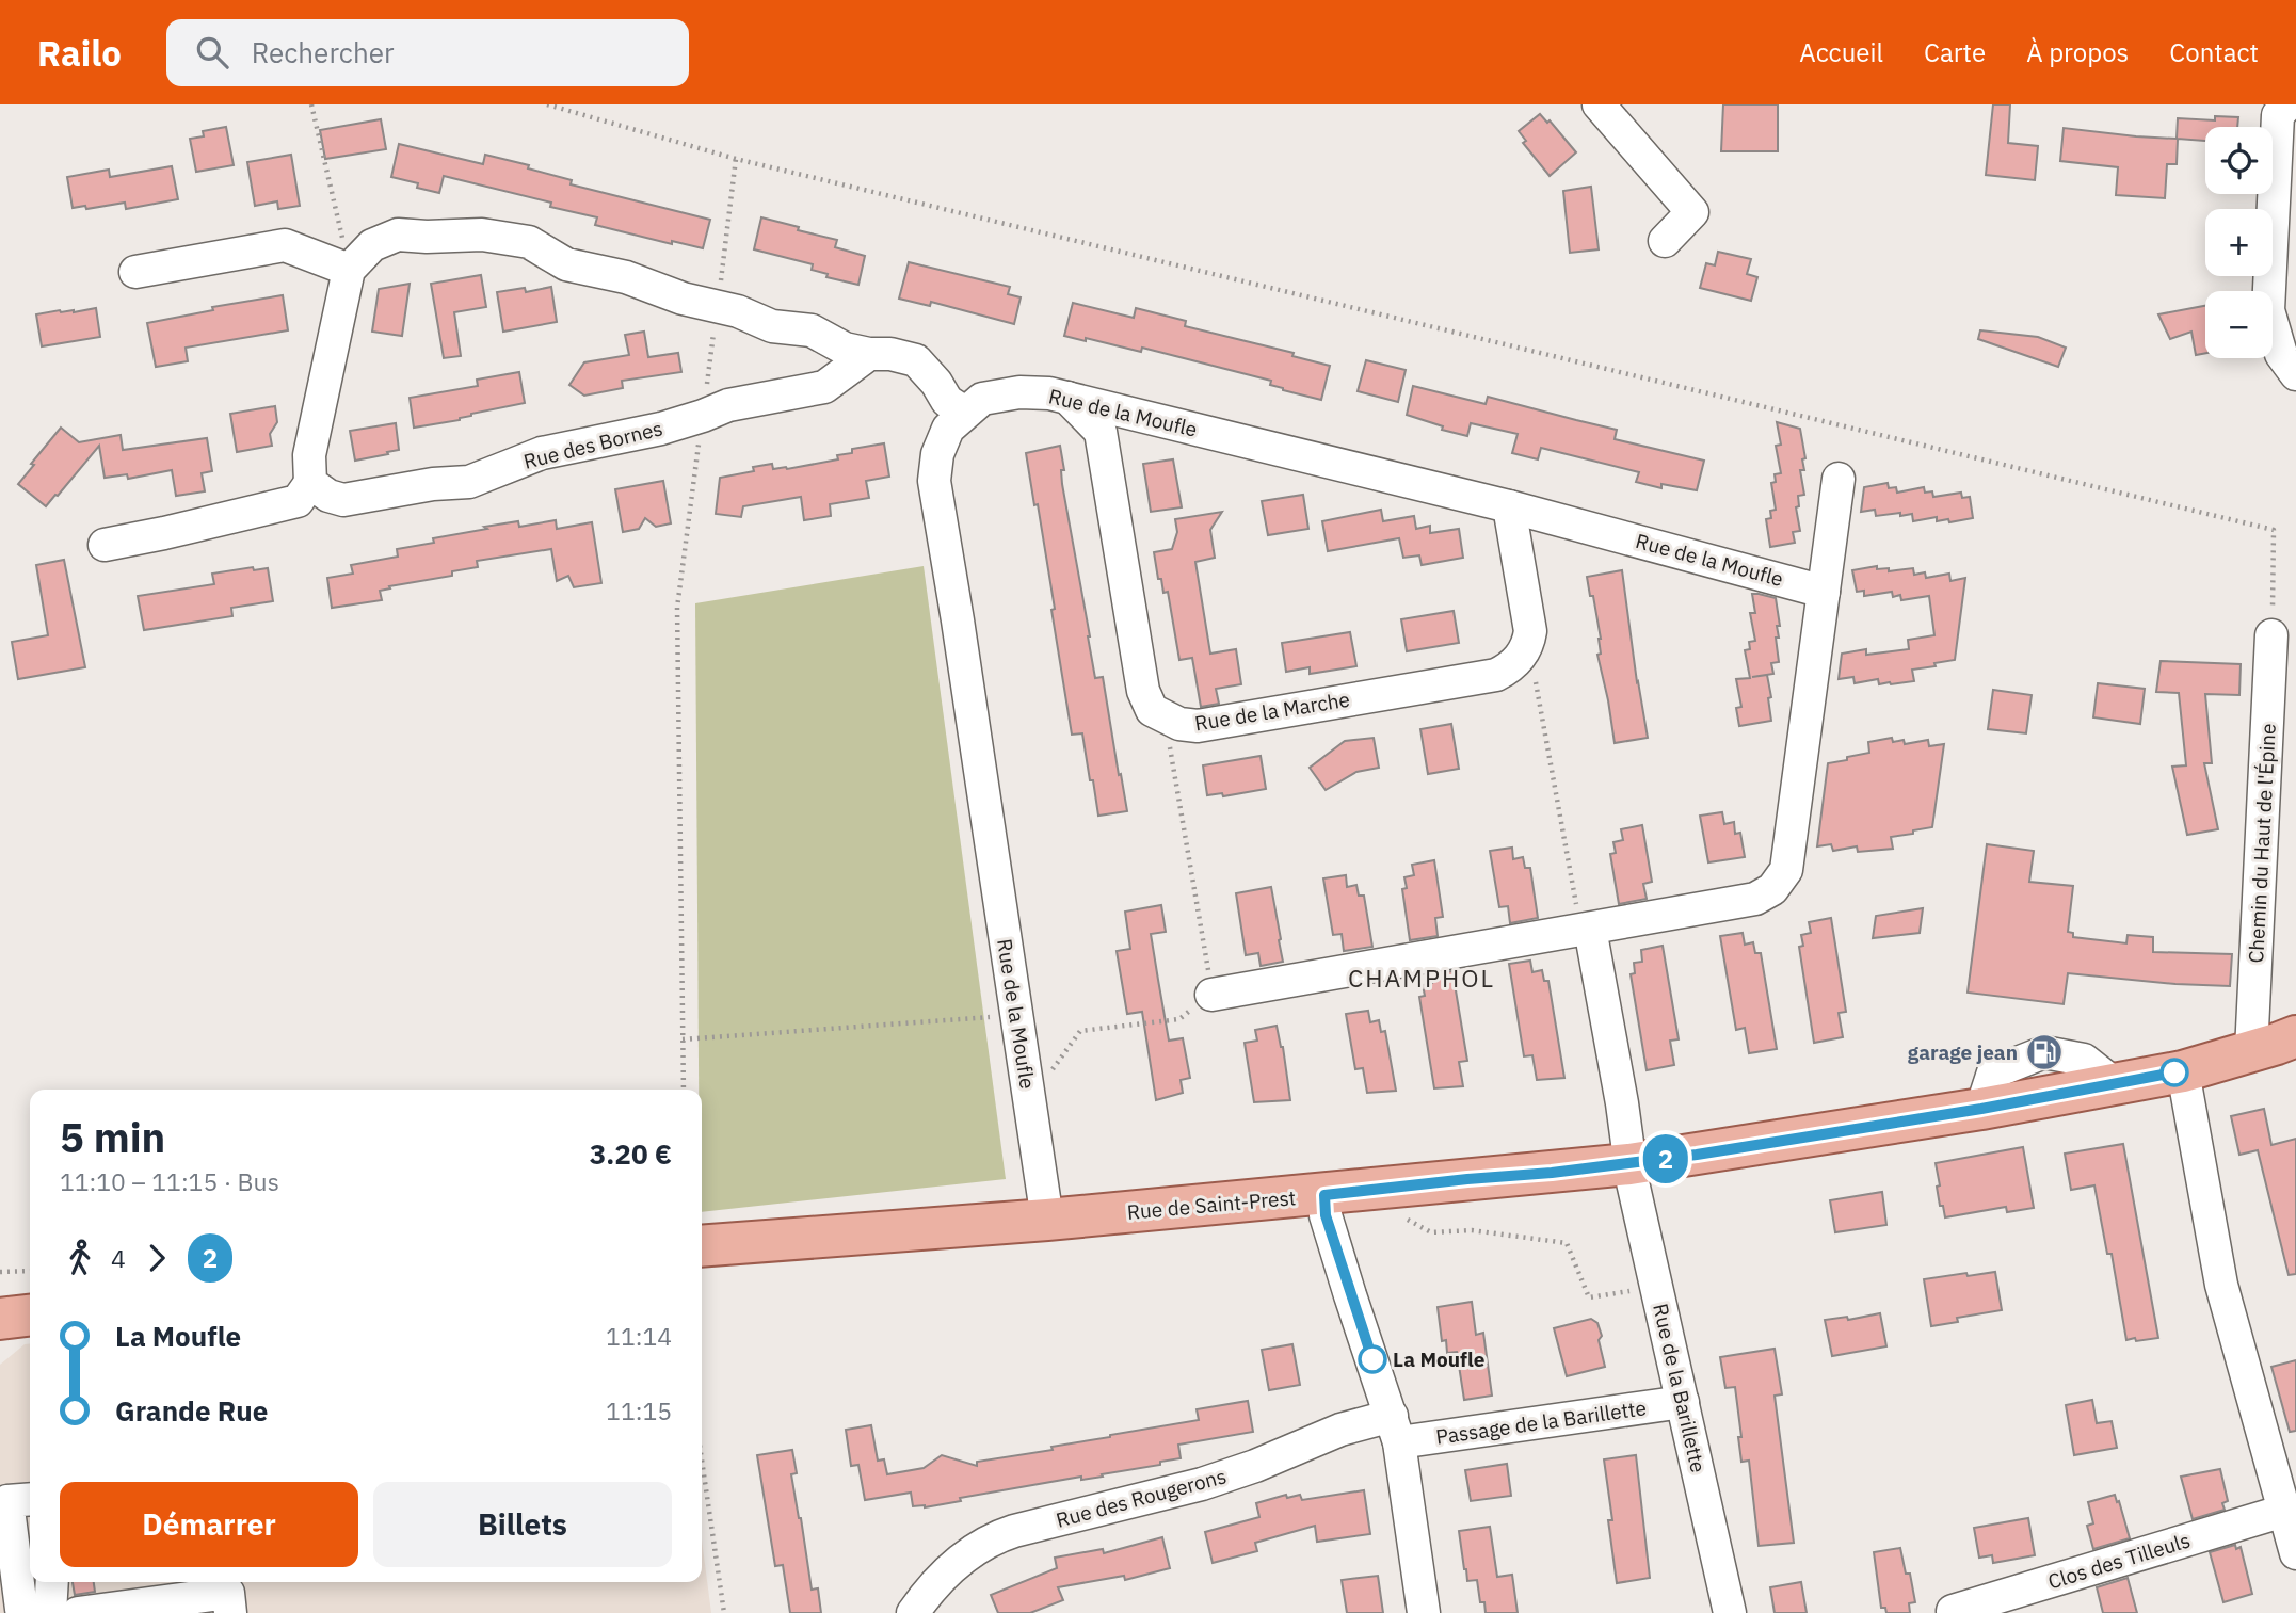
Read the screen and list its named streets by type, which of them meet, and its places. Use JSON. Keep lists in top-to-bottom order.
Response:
{
  "streets": {
    "main road": ["Rue de Saint-Prest"],
    "street": [
      "Rue de la Moufle",
      "Rue des Bornes",
      "Rue de la Marche",
      "Chemin du Haut de l'Épine",
      "Rue de la Barillette",
      "Passage de la Barillette",
      "Rue des Rougerons",
      "Clos des Tilleuls"
    ]
  },
  "crossings": [
    ["Rue de la Moufle", "Rue de la Marche"],
    ["Rue de la Moufle", "Rue de Saint-Prest"],
    ["Chemin du Haut de l'Épine", "Rue de Saint-Prest"],
    ["Rue de Saint-Prest", "Rue de la Barillette"],
    ["Rue de la Barillette", "Passage de la Barillette"],
    ["Passage de la Barillette", "Rue des Rougerons"]
  ],
  "districts": ["CHAMPHOL"],
  "places": {
    "fuel station": ["garage jean"],
    "other": ["La Moufle"]
  },
  "lines": ["bus line 2"],
  "page": {
    "header": "Railo",
    "search": "Rechercher",
    "nav": [
      "Accueil",
      "Carte",
      "À propos",
      "Contact"
    ],
    "on_map": "2",
    "map_buttons": ["+", "−"],
    "heading": ["5 min", "11:10 – 11:15 · Bus", "3.20 €"],
    "legs": ["4", "2"],
    "list": [
      {
        "name": "La Moufle",
        "value": "11:14"
      },
      {
        "name": "Grande Rue",
        "value": "11:15"
      }
    ],
    "buttons": ["Démarrer", "Billets"]
  }
}
